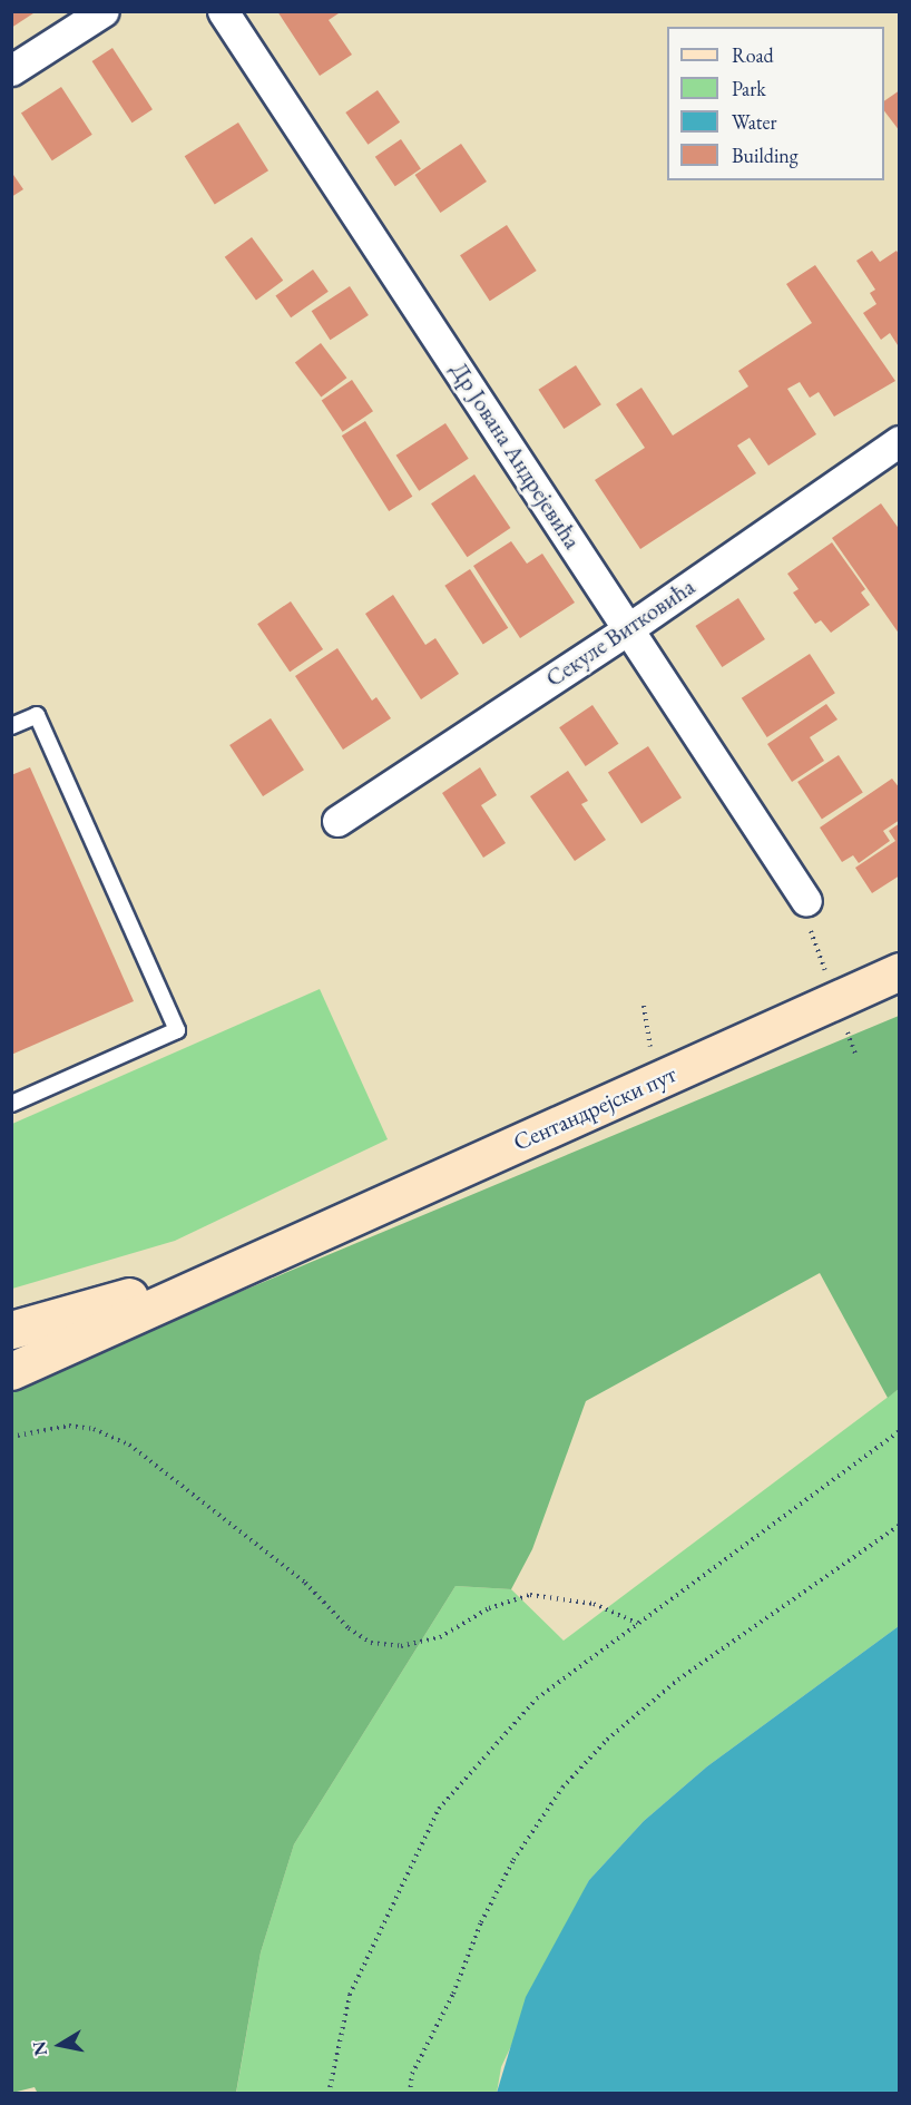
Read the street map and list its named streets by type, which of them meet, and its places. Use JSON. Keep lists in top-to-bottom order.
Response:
{
  "streets": {
    "main road": ["Сентандрејски пут"],
    "street": ["Др Јована Андрејевића", "Секуле Витковића"]
  },
  "crossings": [
    ["Др Јована Андрејевића", "Секуле Витковића"]
  ],
  "legend": [
    "Road",
    "Park",
    "Water",
    "Building"
  ],
  "north": "left"
}
